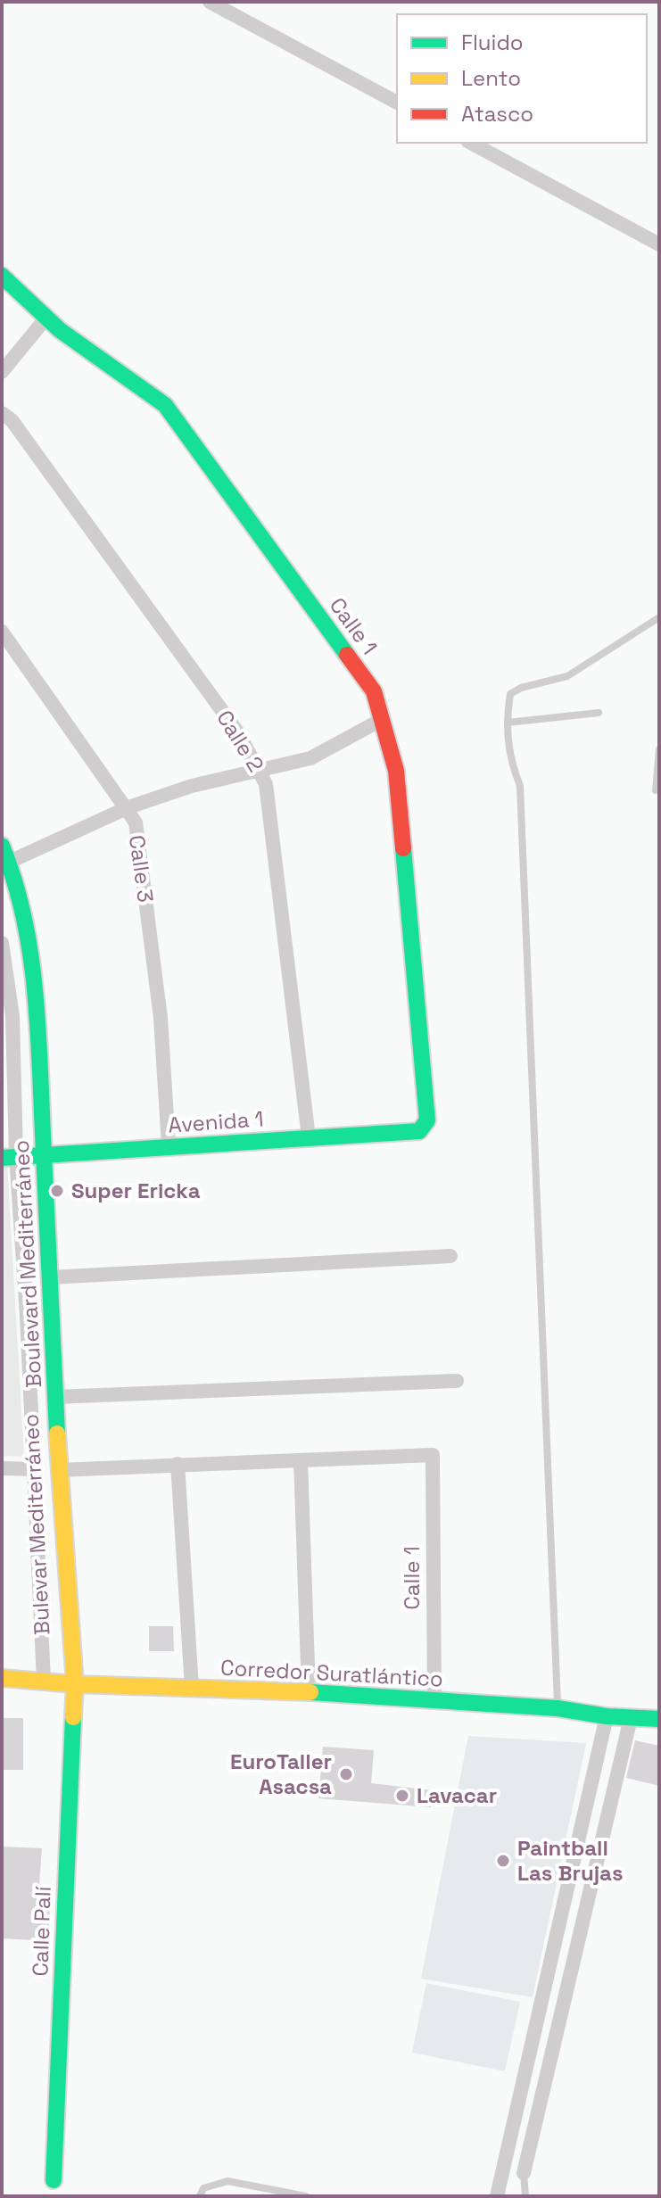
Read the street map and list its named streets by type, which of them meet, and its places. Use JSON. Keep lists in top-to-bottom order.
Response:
{
  "streets": {
    "street": [
      "Calle 1",
      "Calle 2",
      "Calle 3",
      "Avenida 1",
      "Boulevard Mediterráneo",
      "Bulevar Mediterráneo",
      "Corredor Suratlántico",
      "Calle Palí"
    ]
  },
  "crossings": [
    ["Calle 1", "Avenida 1"],
    ["Calle 1", "Corredor Suratlántico"],
    ["Calle 2", "Avenida 1"],
    ["Calle 3", "Avenida 1"],
    ["Avenida 1", "Boulevard Mediterráneo"],
    ["Avenida 1", "Bulevar Mediterráneo"],
    ["Boulevard Mediterráneo", "Bulevar Mediterráneo"],
    ["Boulevard Mediterráneo", "Corredor Suratlántico"],
    ["Boulevard Mediterráneo", "Calle Palí"],
    ["Bulevar Mediterráneo", "Corredor Suratlántico"],
    ["Corredor Suratlántico", "Calle Palí"]
  ],
  "places": [
    "Super Ericka",
    "EuroTaller Asacsa",
    "Lavacar",
    "Paintball Las Brujas"
  ],
  "legend": ["Fluido", "Lento", "Atasco"]
}
